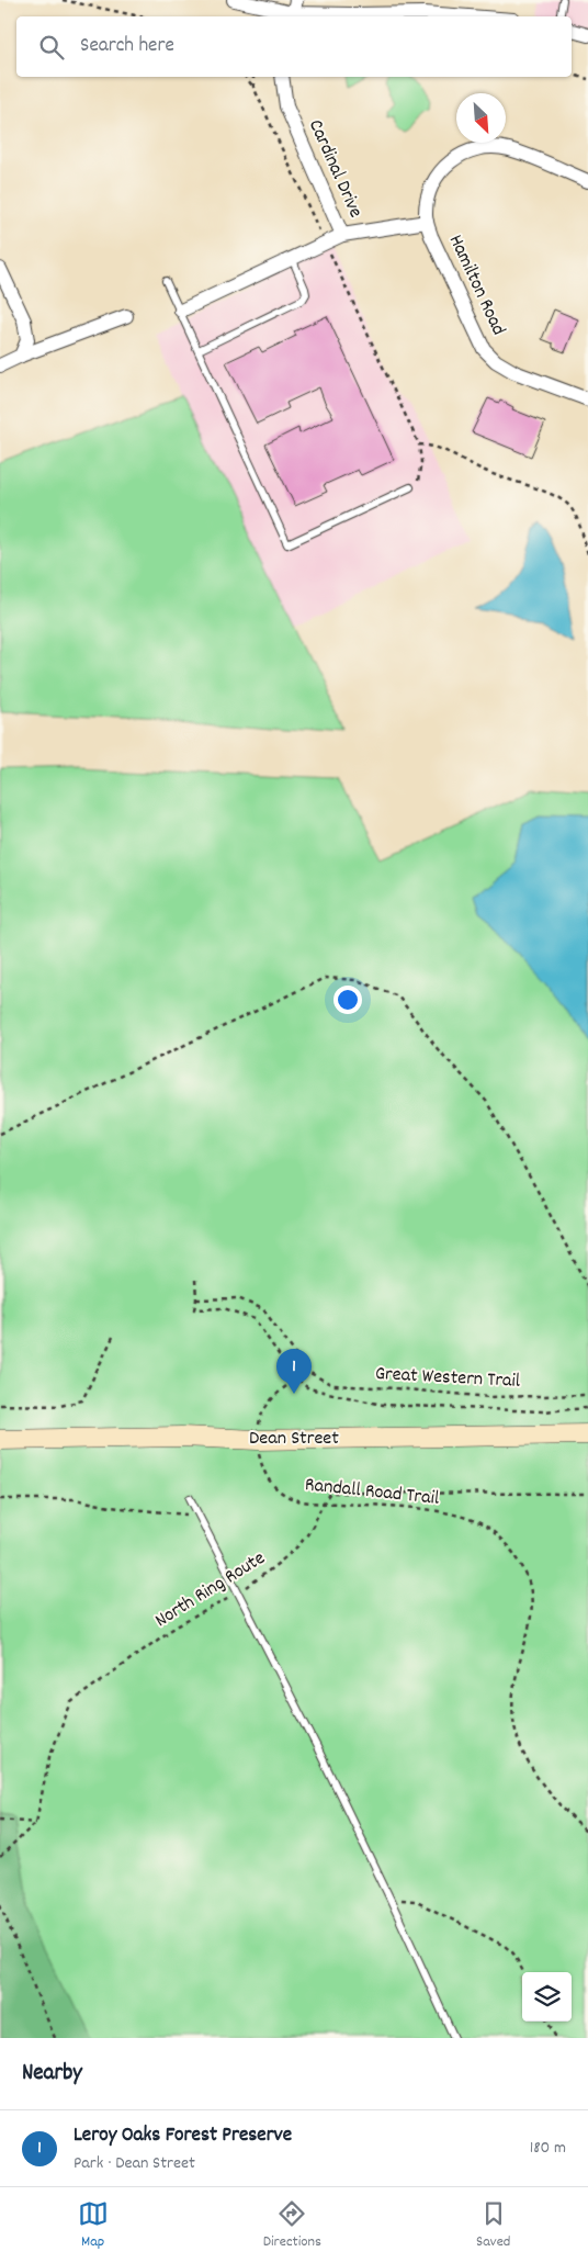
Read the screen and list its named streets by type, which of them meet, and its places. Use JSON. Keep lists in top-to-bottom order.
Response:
{
  "streets": {
    "street": ["Cardinal Drive", "Hamilton Road", "Dean Street"],
    "path": ["Great Western Trail", "Randall Road Trail", "North Ring Route"]
  },
  "crossings": [
    ["Randall Road Trail", "North Ring Route"]
  ],
  "north": "bottom right",
  "page": {
    "search": "Search here",
    "pins": "1",
    "heading": "Nearby",
    "list": [
      {
        "mark": "1",
        "name": "Leroy Oaks Forest Preserve",
        "note": "Park · Dean Street",
        "value": "180 m"
      }
    ],
    "nav": ["Map", "Directions", "Saved"]
  }
}
